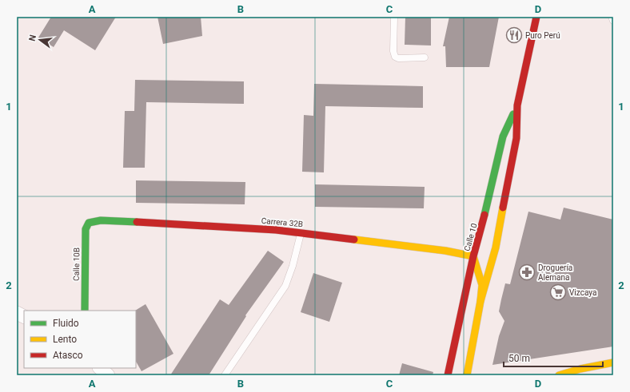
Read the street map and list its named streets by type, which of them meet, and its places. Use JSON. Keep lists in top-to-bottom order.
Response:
{
  "streets": {
    "street": ["Carrera 32B", "Calle 10", "Calle 10B"]
  },
  "crossings": [
    ["Carrera 32B", "Calle 10"],
    ["Carrera 32B", "Calle 10B"]
  ],
  "places": {
    "restaurant": ["Puro Perú"],
    "pharmacy": ["Droguería Alemana"],
    "supermarket": ["Vizcaya"]
  },
  "legend": ["Fluido", "Lento", "Atasco"],
  "scale_bar": "50 m",
  "north": "left",
  "grid": {
    "columns": [
      "A",
      "B",
      "C",
      "D"
    ],
    "rows": ["1", "2"]
  }
}
